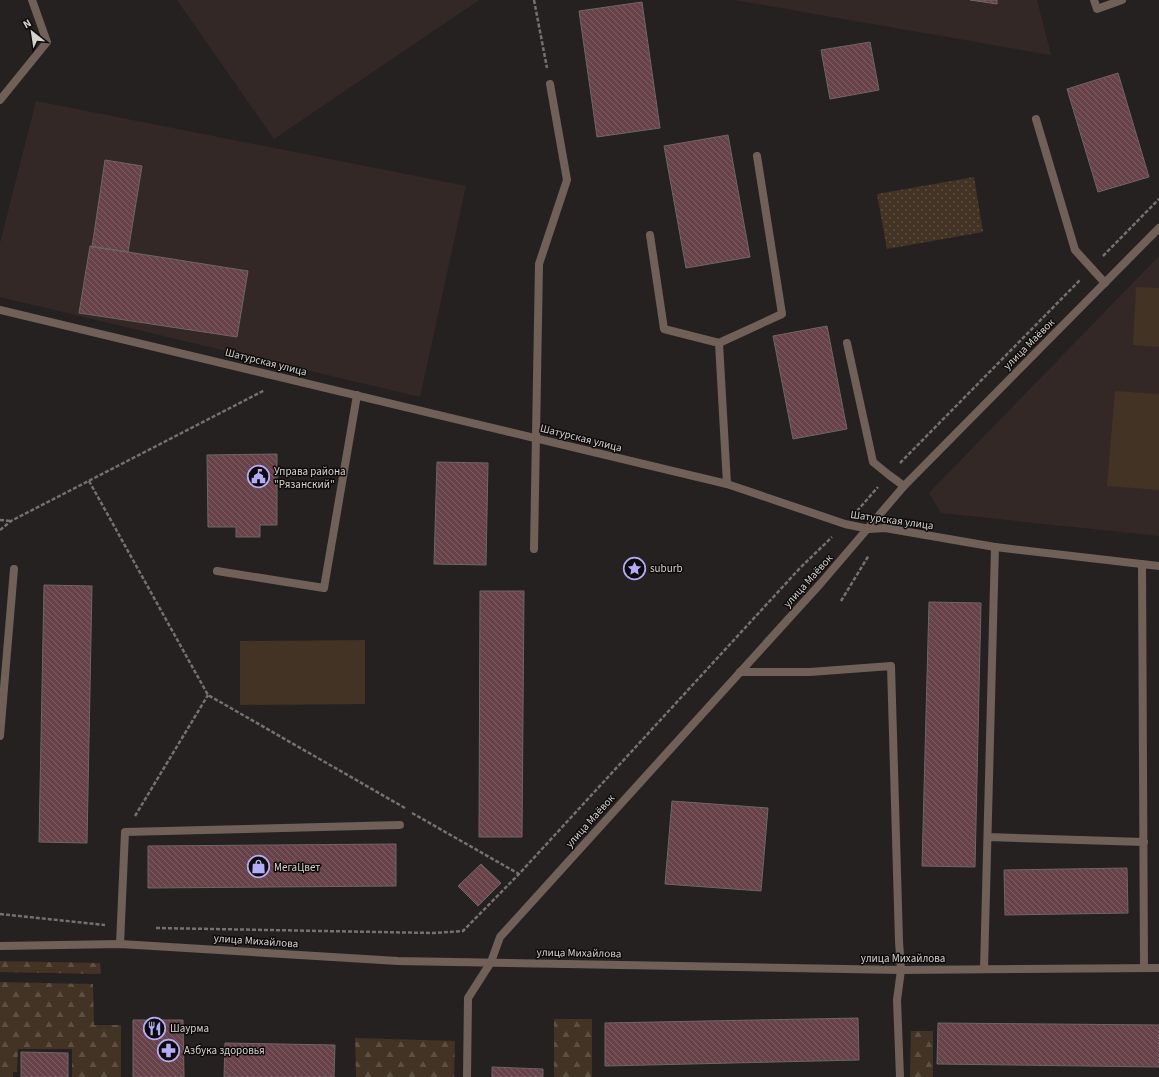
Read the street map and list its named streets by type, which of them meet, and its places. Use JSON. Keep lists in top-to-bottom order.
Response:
{
  "streets": {
    "street": ["улица Маёвок", "Шатурская улица", "улица Михайлова"]
  },
  "crossings": [
    ["улица Маёвок", "Шатурская улица"],
    ["улица Маёвок", "улица Михайлова"]
  ],
  "places": {
    "public building": ["Управа района \"Рязанский\""],
    "place": ["suburb"],
    "shop": ["МегаЦвет"],
    "restaurant": ["Шаурма"],
    "pharmacy": ["Азбука здоровья"]
  },
  "north": "top left"
}
